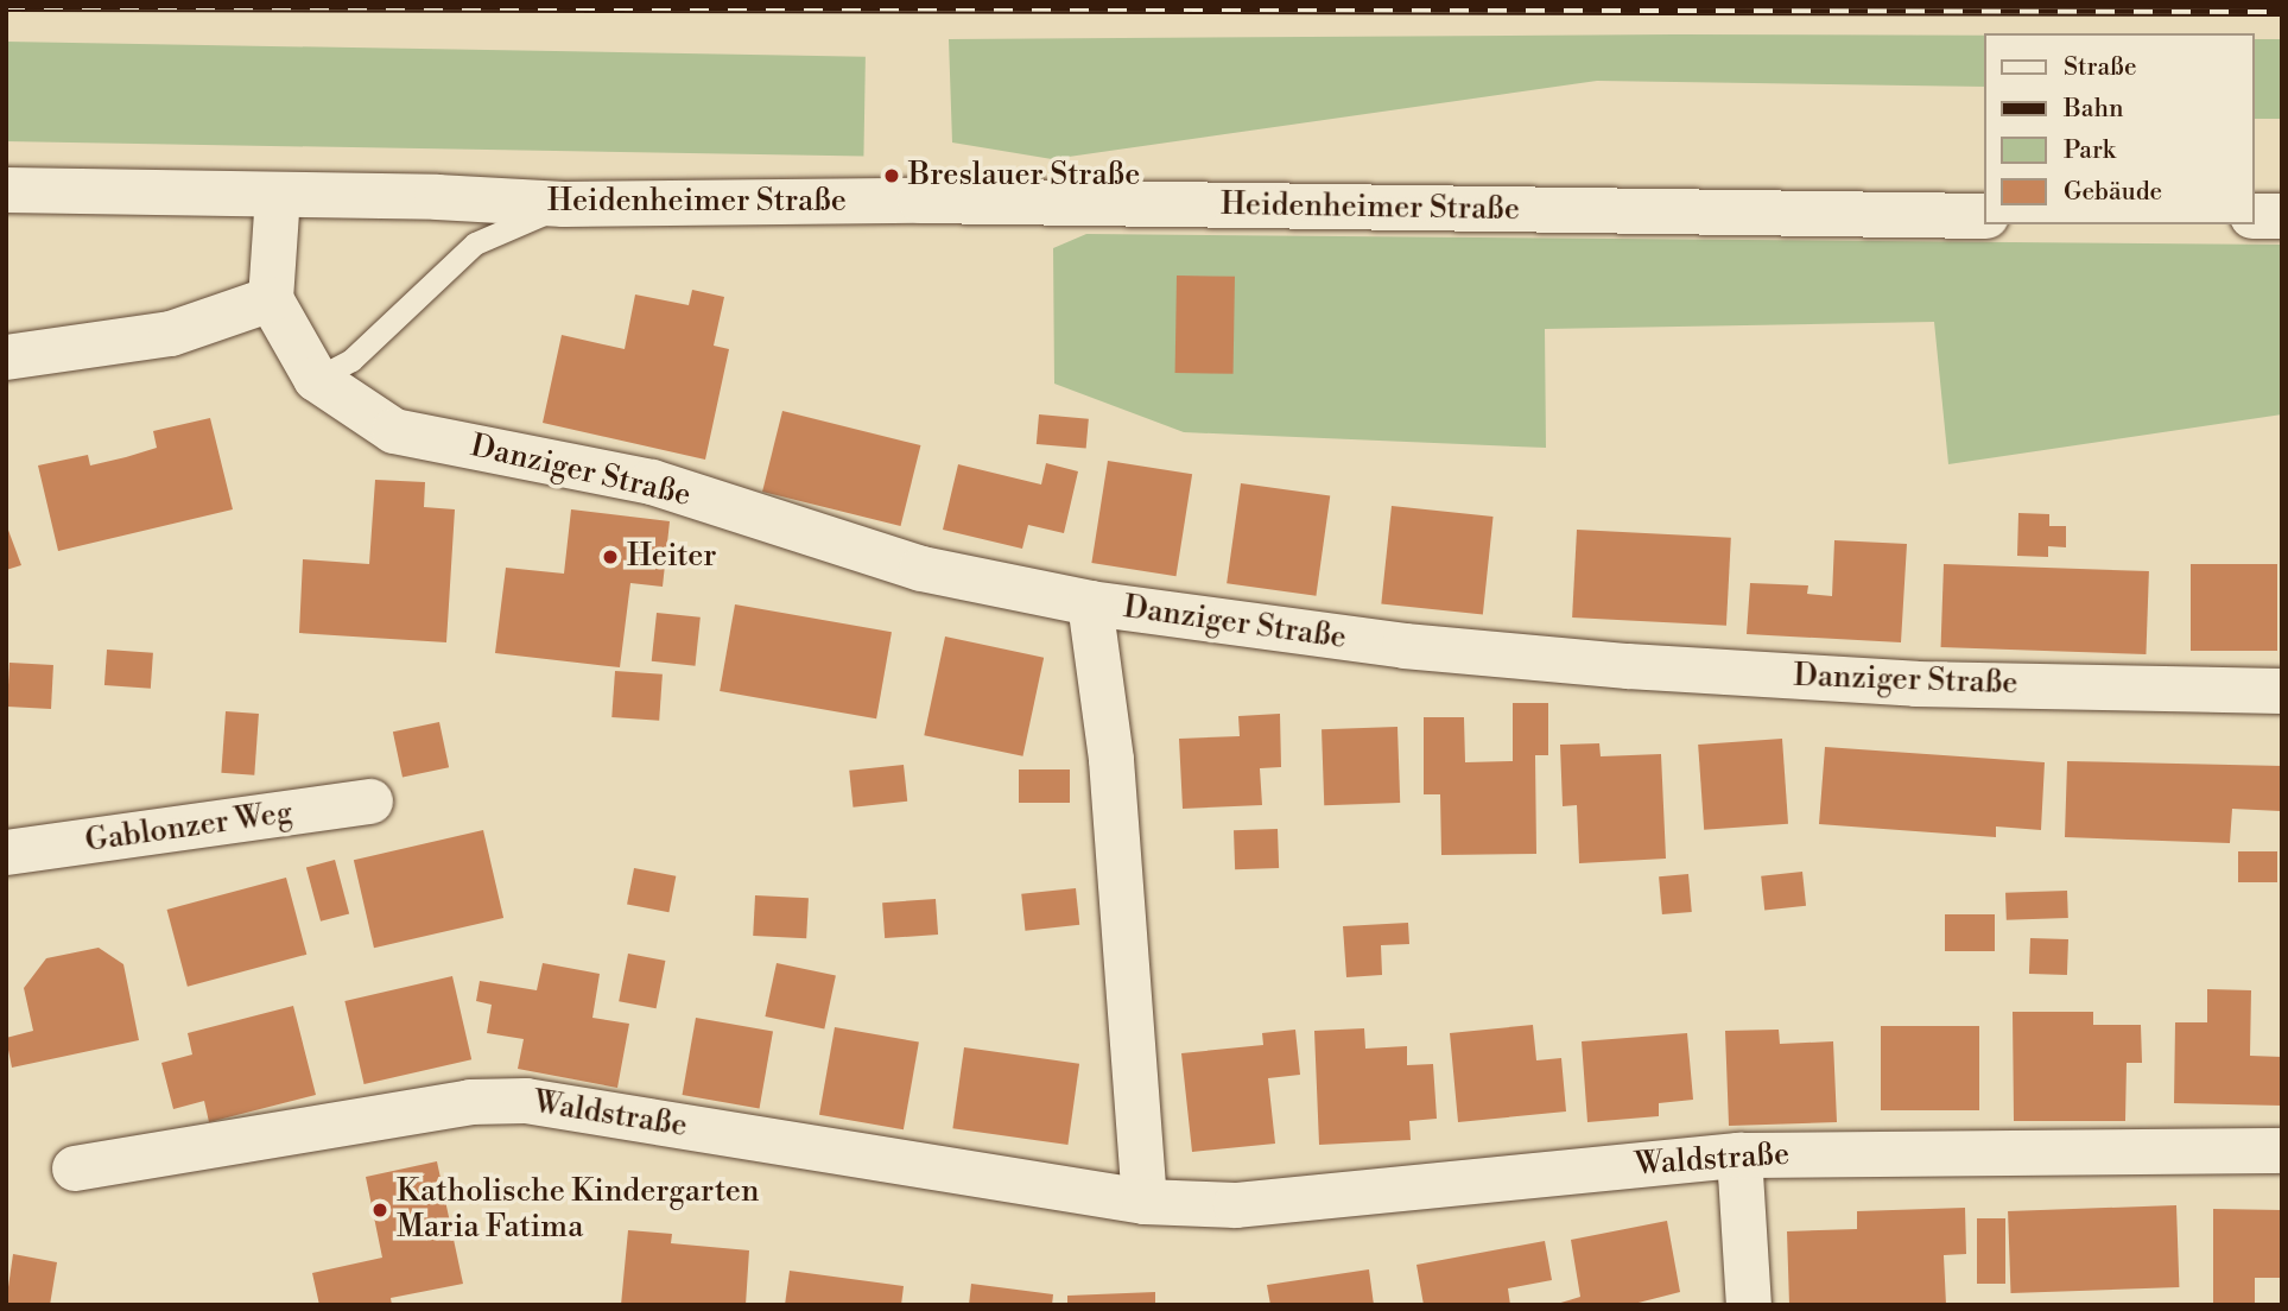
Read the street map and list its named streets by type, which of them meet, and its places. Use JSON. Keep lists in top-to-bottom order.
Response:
{
  "streets": {
    "street": [
      "Heidenheimer Straße",
      "Danziger Straße",
      "Gablonzer Weg",
      "Waldstraße"
    ]
  },
  "places": ["Breslauer Straße", "Heiter", "Katholische Kindergarten Maria Fatima"],
  "legend": [
    "Straße",
    "Bahn",
    "Park",
    "Gebäude"
  ]
}
